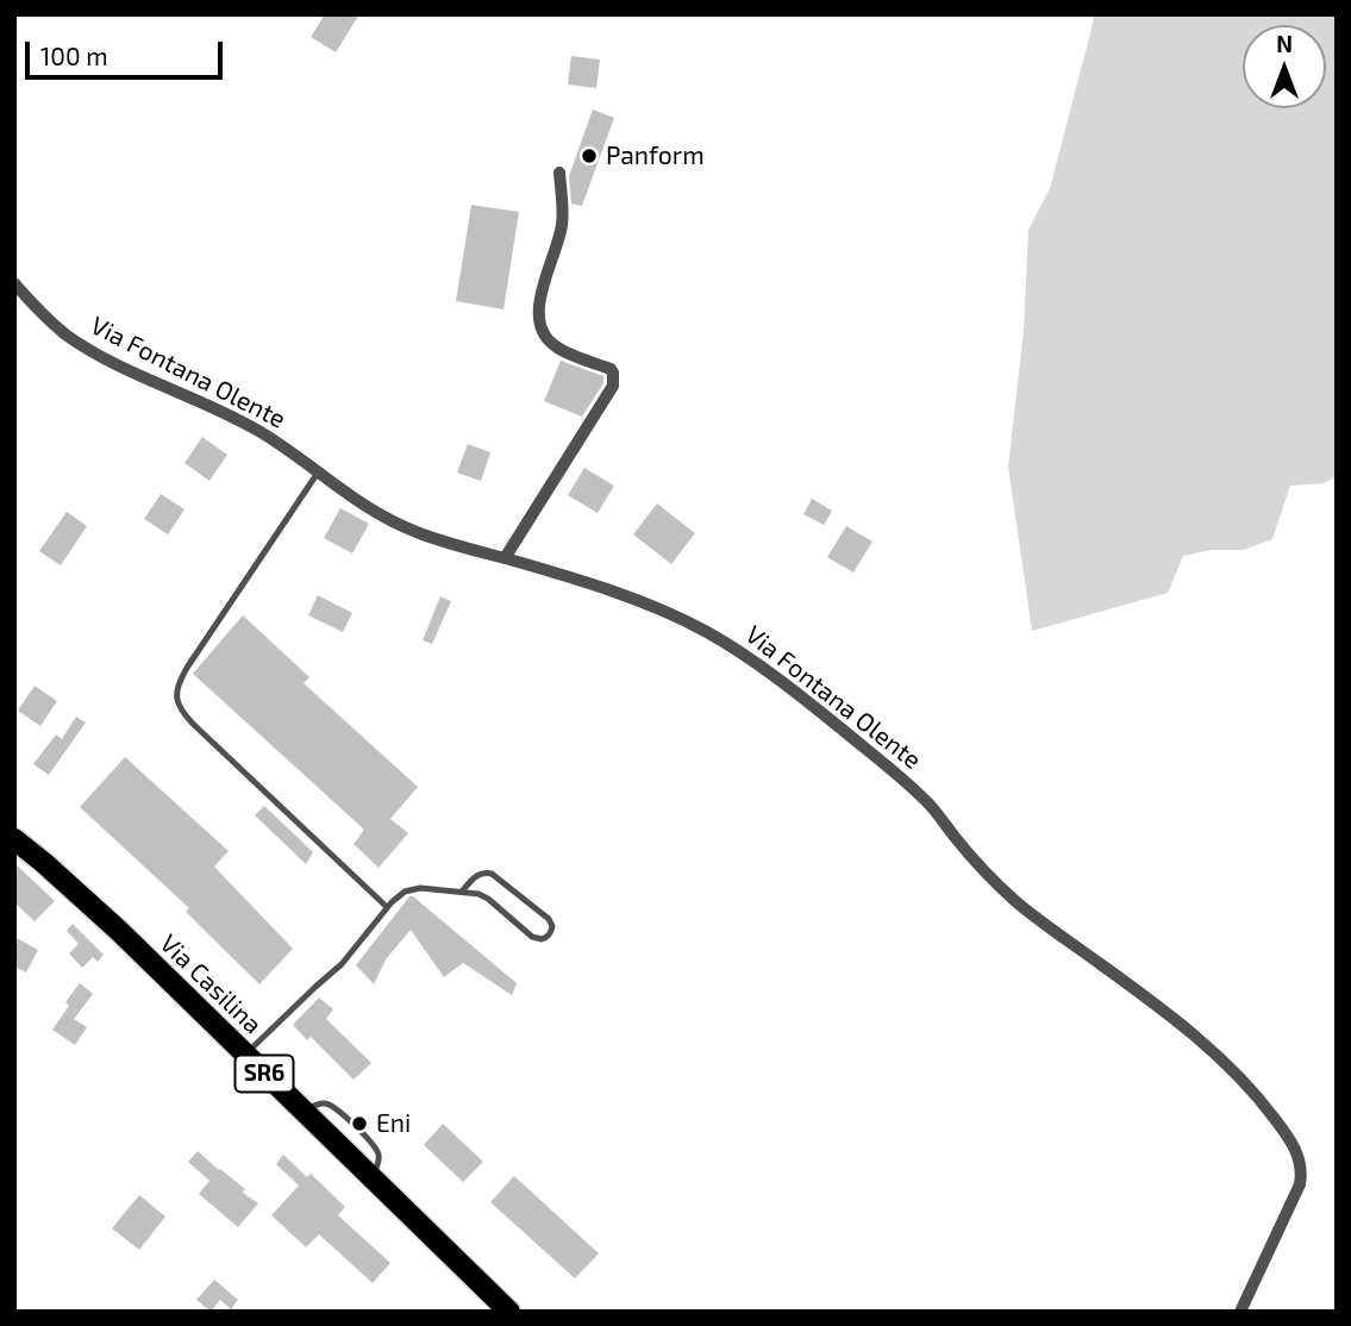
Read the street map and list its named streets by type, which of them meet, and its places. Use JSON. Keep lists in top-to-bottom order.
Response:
{
  "streets": {
    "main road": ["Via Casilina", "SR6"],
    "street": ["Via Fontana Olente"]
  },
  "places": ["Panform", "Eni"],
  "scale_bar": "100 m",
  "north": "top"
}
